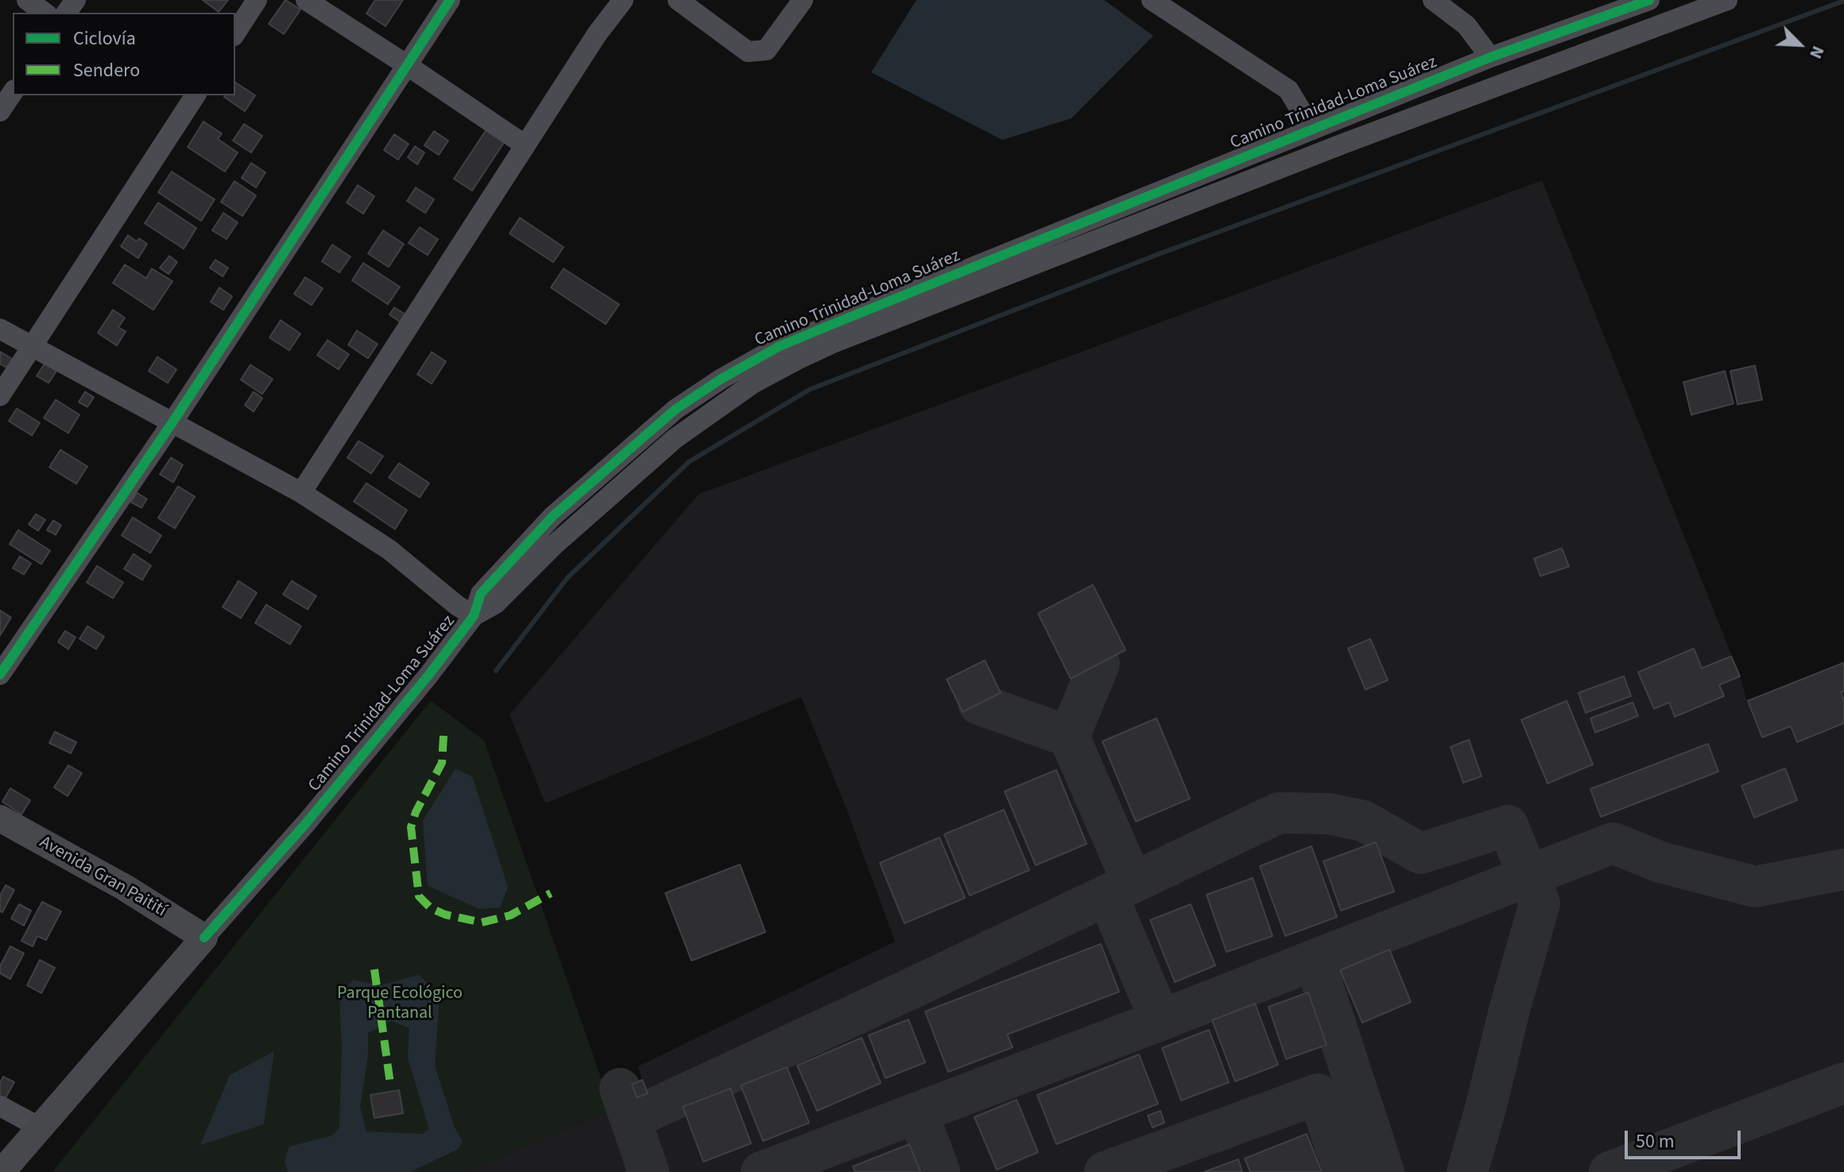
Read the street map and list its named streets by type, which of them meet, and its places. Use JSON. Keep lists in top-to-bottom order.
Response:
{
  "streets": {
    "main road": ["Avenida Gran Paitití"],
    "street": ["Camino Trinidad-Loma Suárez"]
  },
  "crossings": [
    ["Camino Trinidad-Loma Suárez", "Avenida Gran Paitití"]
  ],
  "parks": ["Parque Ecológico Pantanal"],
  "legend": ["Ciclovía", "Sendero"],
  "scale_bar": "50 m",
  "north": "bottom right"
}
